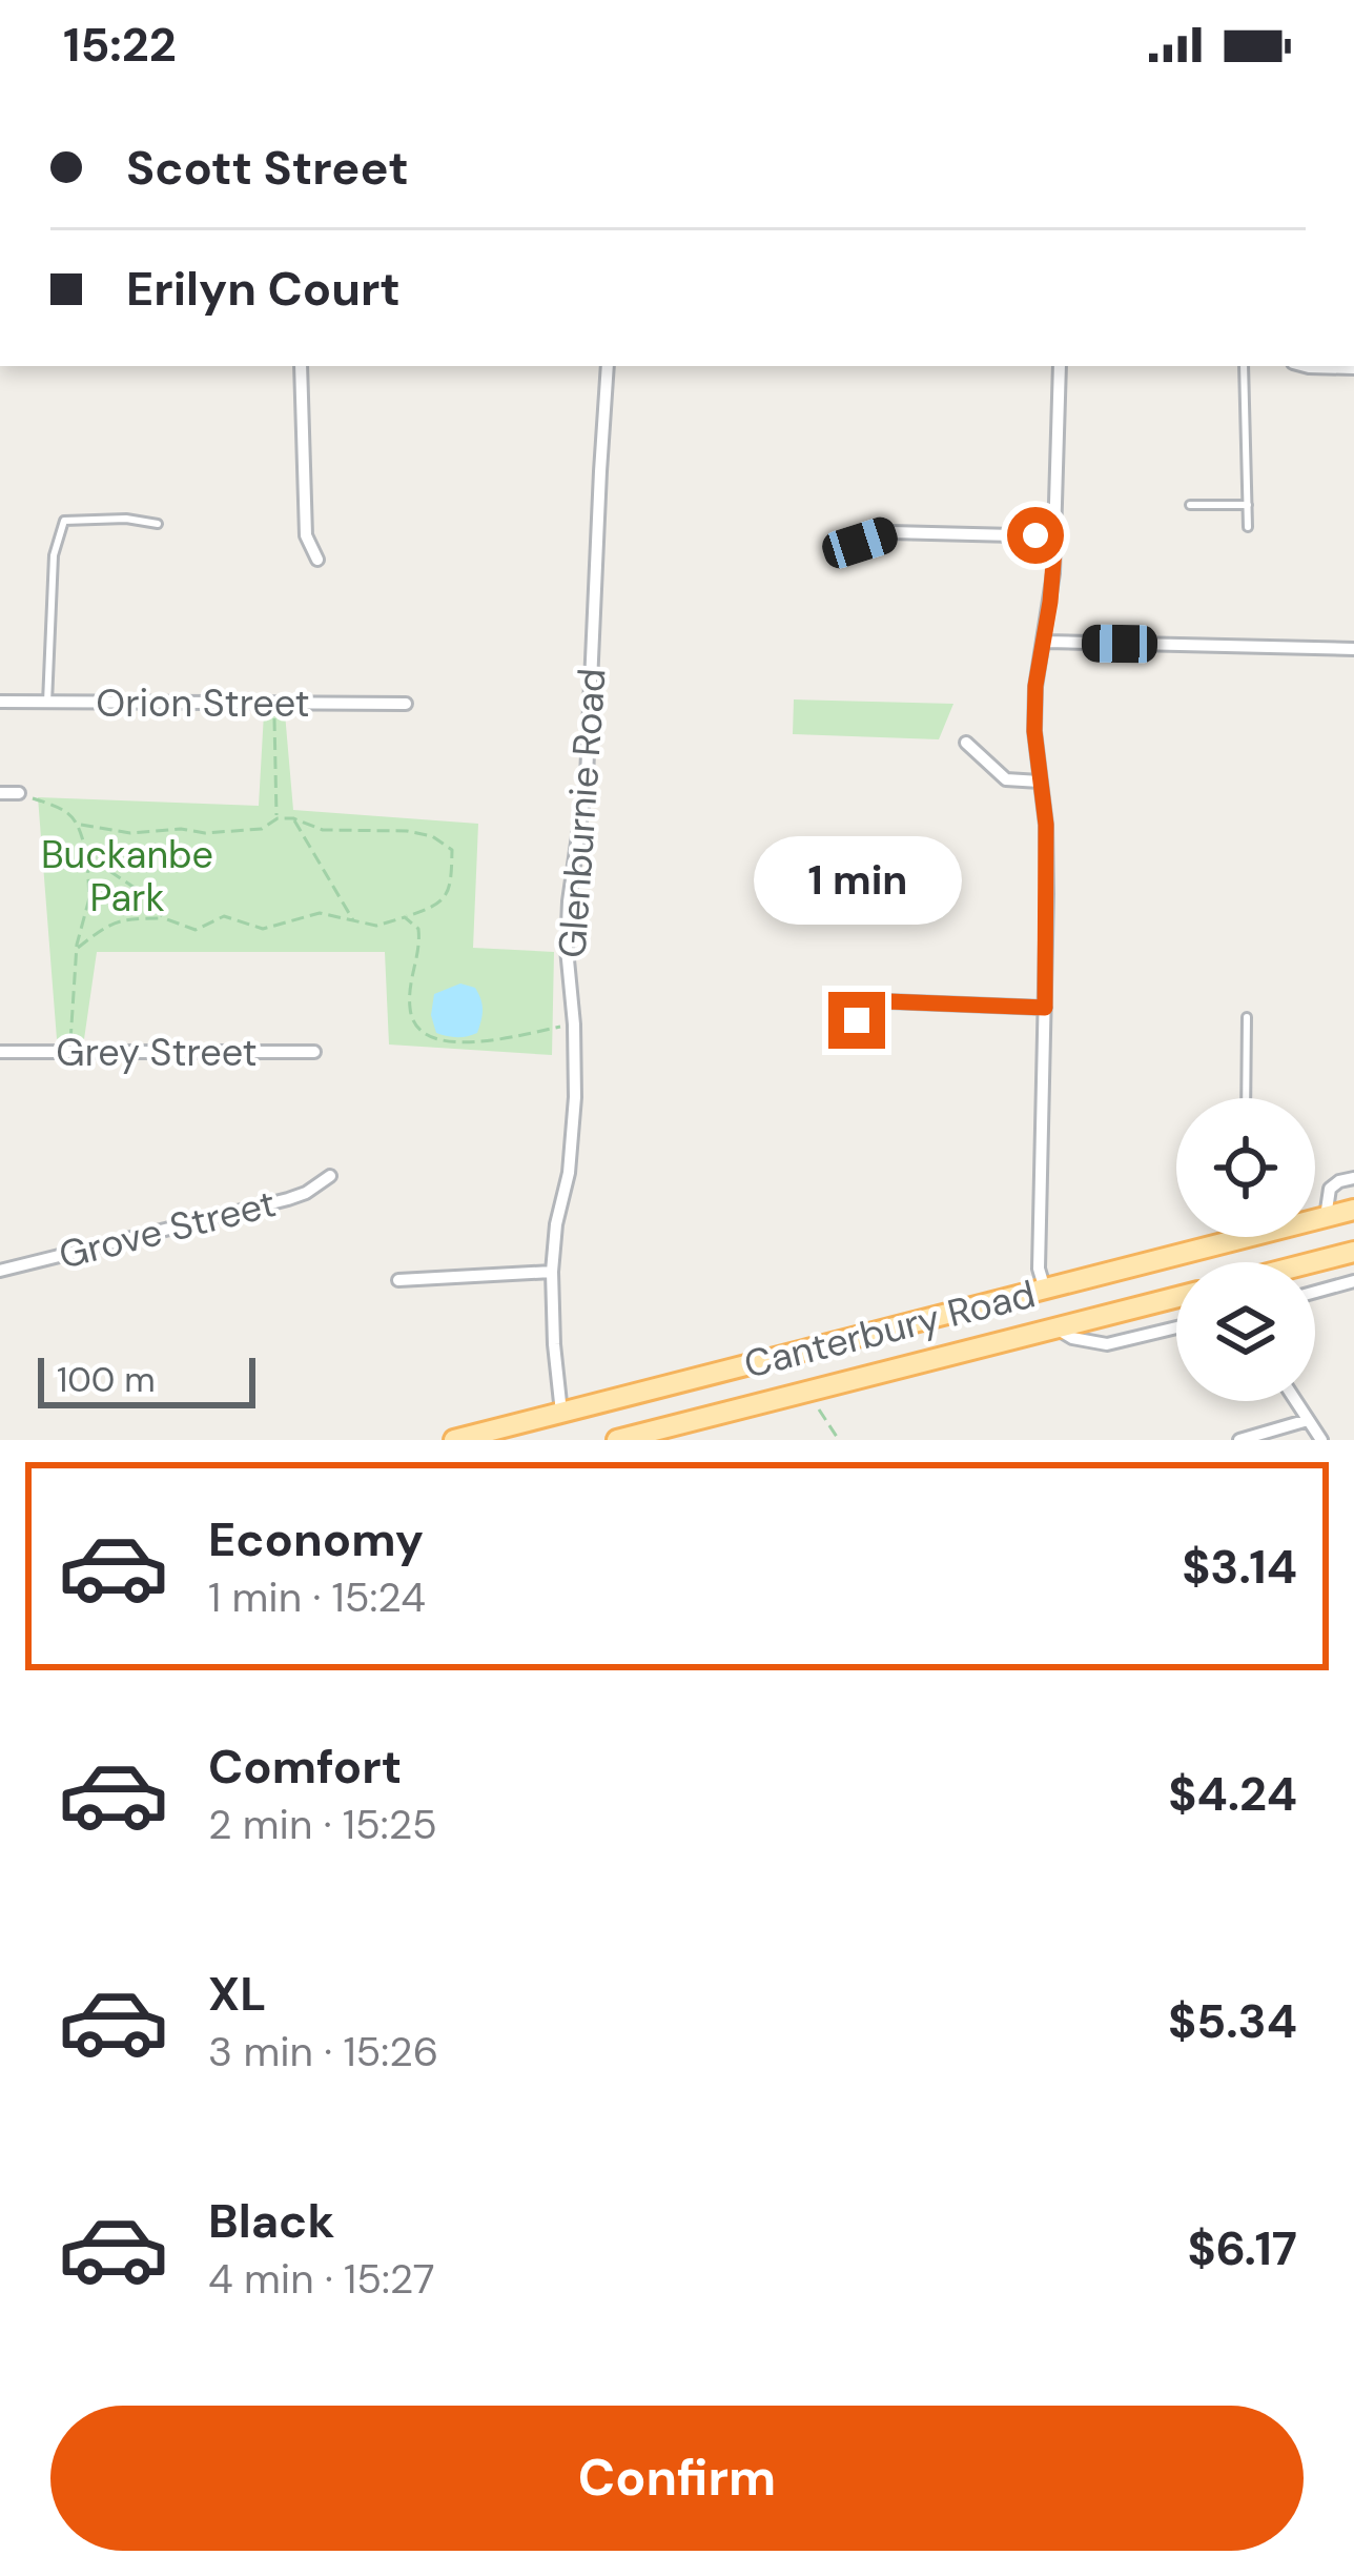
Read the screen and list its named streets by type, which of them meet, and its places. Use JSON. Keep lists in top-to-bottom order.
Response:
{
  "streets": {
    "main road": ["Canterbury Road"],
    "street": [
      "Orion Street",
      "Glenburnie Road",
      "Grey Street",
      "Grove Street"
    ]
  },
  "crossings": [
    ["Glenburnie Road", "Canterbury Road"]
  ],
  "parks": ["Buckanbe Park"],
  "scale_bar": "100 m",
  "page": {
    "status": "15:22",
    "banner": ["Scott Street", "Erilyn Court"],
    "bubble": "1 min",
    "scale": "100 m",
    "list": [
      {
        "name": "Economy",
        "note": "1 min · 15:24",
        "value": "$3.14"
      },
      {
        "name": "Comfort",
        "note": "2 min · 15:25",
        "value": "$4.24"
      },
      {
        "name": "XL",
        "note": "3 min · 15:26",
        "value": "$5.34"
      },
      {
        "name": "Black",
        "note": "4 min · 15:27",
        "value": "$6.17"
      }
    ],
    "buttons": "Confirm"
  }
}
